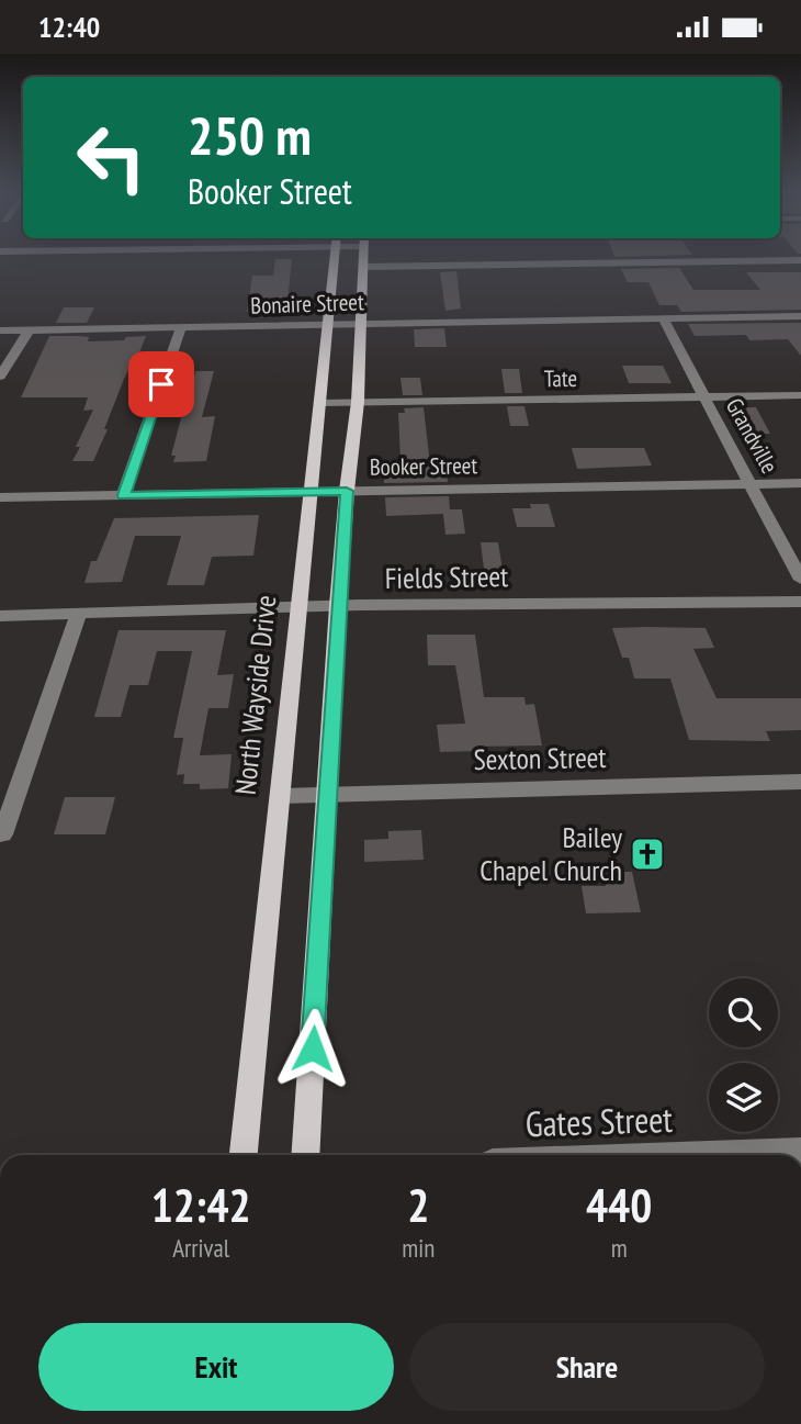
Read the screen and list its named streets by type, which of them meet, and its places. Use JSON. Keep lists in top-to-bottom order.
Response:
{
  "streets": {
    "main road": ["North Wayside Drive"],
    "street": [
      "Bonaire Street",
      "Tate",
      "Grandville",
      "Booker Street",
      "Fields Street",
      "Sexton Street",
      "Gates Street"
    ]
  },
  "crossings": [
    ["Bonaire Street", "Grandville"],
    ["Bonaire Street", "North Wayside Drive"],
    ["Tate", "Grandville"],
    ["Tate", "North Wayside Drive"],
    ["Grandville", "Booker Street"],
    ["Booker Street", "North Wayside Drive"],
    ["Fields Street", "North Wayside Drive"],
    ["North Wayside Drive", "Sexton Street"]
  ],
  "places": {
    "church": ["Bailey Chapel Church"]
  },
  "page": {
    "status": "12:40",
    "turn": ["250 m", "Booker Street"],
    "eta": [
      "12:42",
      "Arrival",
      "2",
      "min",
      "440",
      "m"
    ],
    "buttons": ["Exit", "Share"]
  }
}
